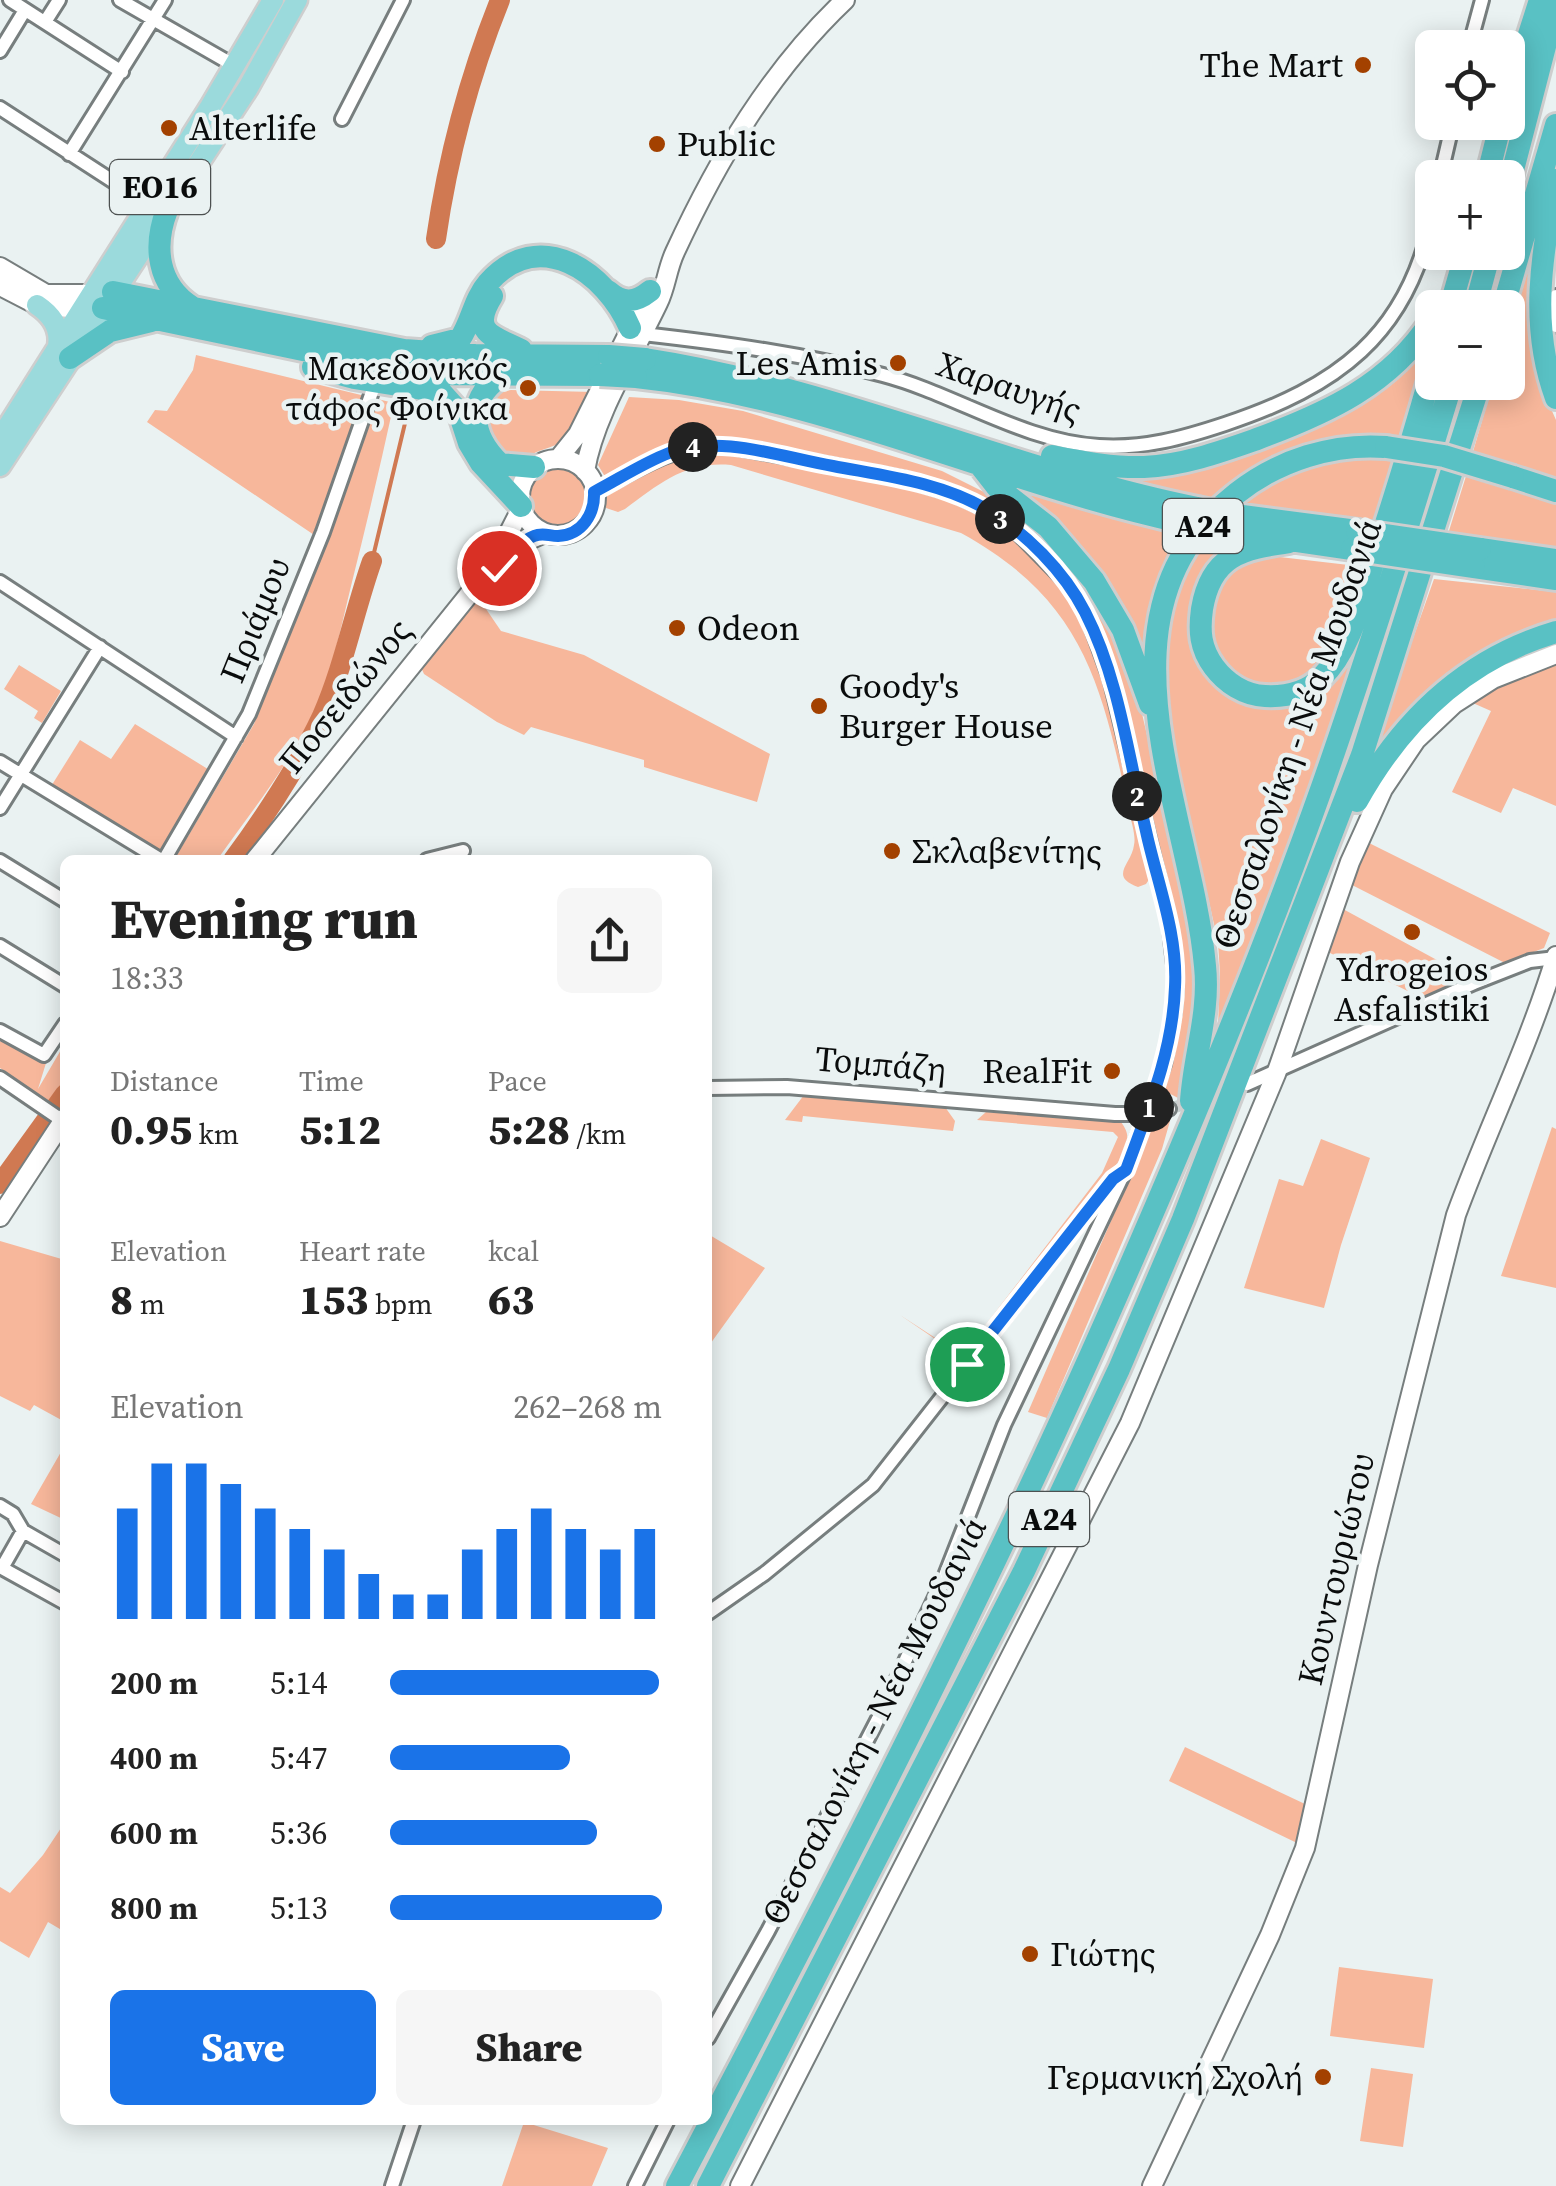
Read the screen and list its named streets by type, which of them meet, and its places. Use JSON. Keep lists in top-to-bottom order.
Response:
{
  "streets": {
    "highway": ["Α24", "Θεσσαλονίκη - Νέα Μουδανιά"],
    "main road": ["ΕΟ16"],
    "street": [
      "Χαραυγής",
      "Πριάμου",
      "Ποσειδώνος",
      "Τομπάζη",
      "Κουντουριώτου"
    ]
  },
  "crossings": [
    ["Α24", "Θεσσαλονίκη - Νέα Μουδανιά"]
  ],
  "places": [
    "The Mart",
    "Alterlife",
    "Public",
    "Les Amis",
    "Μακεδονικός τάφος Φοίνικα",
    "Odeon",
    "Goody's Burger House",
    "Σκλαβενίτης",
    "Ydrogeios Asfalistiki",
    "RealFit",
    "Γιώτης",
    "Γερμανική Σχολή"
  ],
  "page": {
    "map_buttons": ["+", "−"],
    "pins": [
      "4",
      "3",
      "2",
      "1"
    ],
    "heading": ["Evening run", "18:33"],
    "stats": [
      ["Distance", "0.95 km"],
      ["Time", "5:12"],
      ["Pace", "5:28 /km"],
      ["Elevation", "8 m"],
      ["Heart rate", "153 bpm"],
      ["kcal", "63"]
    ],
    "chart": ["Elevation", "262–268 m"],
    "list": [
      {
        "name": "200 m",
        "note": "5:14"
      },
      {
        "name": "400 m",
        "note": "5:47"
      },
      {
        "name": "600 m",
        "note": "5:36"
      },
      {
        "name": "800 m",
        "note": "5:13"
      }
    ],
    "buttons": ["Save", "Share"]
  }
}
